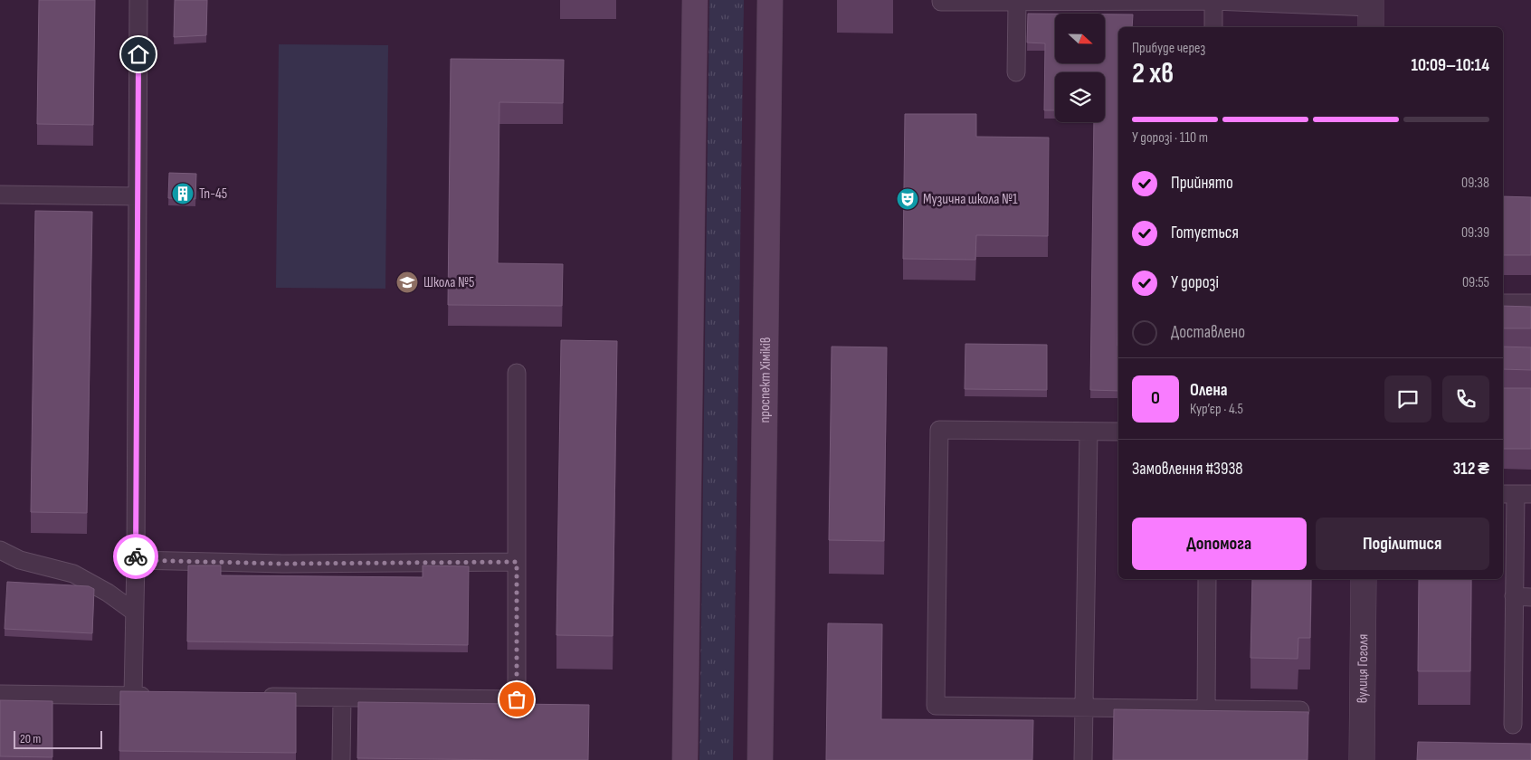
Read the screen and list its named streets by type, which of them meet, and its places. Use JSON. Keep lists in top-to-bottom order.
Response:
{
  "streets": {
    "main road": ["проспект Хіміків"],
    "street": ["вулиця Гоголя"]
  },
  "places": {
    "building": ["Тп-45"],
    "theatre": ["Музична школа №1"],
    "school or university": ["Школа №5"]
  },
  "scale_bar": "20 m",
  "north": "right",
  "page": {
    "heading": ["2 хв", "Прибуде через", "10:09–10:14"],
    "panel": [
      "Олена",
      "Кур’єр · 4.5",
      "Замовлення #3938",
      "312 ₴"
    ],
    "bar": "У дорозі · 110 m",
    "list": [
      ["Прийнято", "09:38"],
      ["Готується", "09:39"],
      ["У дорозі", "09:55"],
      "Доставлено"
    ],
    "round": "О",
    "buttons": ["Допомога", "Поділитися"],
    "scale": "20 m"
  }
}
